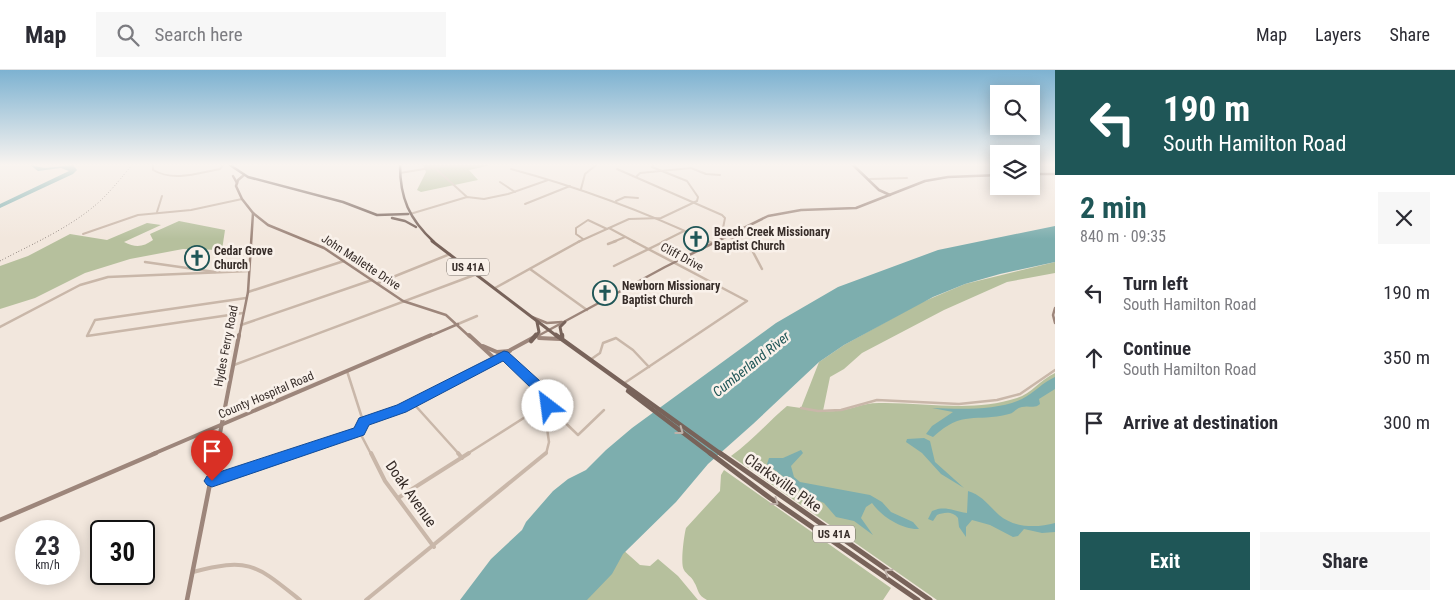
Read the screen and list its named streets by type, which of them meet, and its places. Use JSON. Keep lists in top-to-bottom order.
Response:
{
  "streets": {
    "main road": [
      "John Mallette Drive",
      "US 41A",
      "Hydes Ferry Road",
      "County Hospital Road",
      "Clarksville Pike"
    ],
    "street": ["Cliff Drive", "Doak Avenue"]
  },
  "crossings": [
    ["Cliff Drive", "Clarksville Pike"],
    ["John Mallette Drive", "Hydes Ferry Road"],
    ["John Mallette Drive", "County Hospital Road"],
    ["US 41A", "Clarksville Pike"],
    ["Hydes Ferry Road", "County Hospital Road"]
  ],
  "water": ["Cumberland River"],
  "places": {
    "church": ["Beech Creek Missionary Baptist Church", "Cedar Grove Church", "Newborn Missionary Baptist Church"]
  },
  "page": {
    "header": "Map",
    "search": "Search here",
    "nav": ["Map", "Layers", "Share"],
    "turn": ["190 m", "South Hamilton Road"],
    "heading": ["2 min", "840 m · 09:35"],
    "list": [
      {
        "name": "Turn left",
        "note": "South Hamilton Road",
        "value": "190 m"
      },
      {
        "name": "Continue",
        "note": "South Hamilton Road",
        "value": "350 m"
      },
      {
        "name": "Arrive at destination",
        "value": "300 m"
      }
    ],
    "speed": "23 km/h",
    "limit": "30",
    "buttons": ["Exit", "Share"]
  }
}
